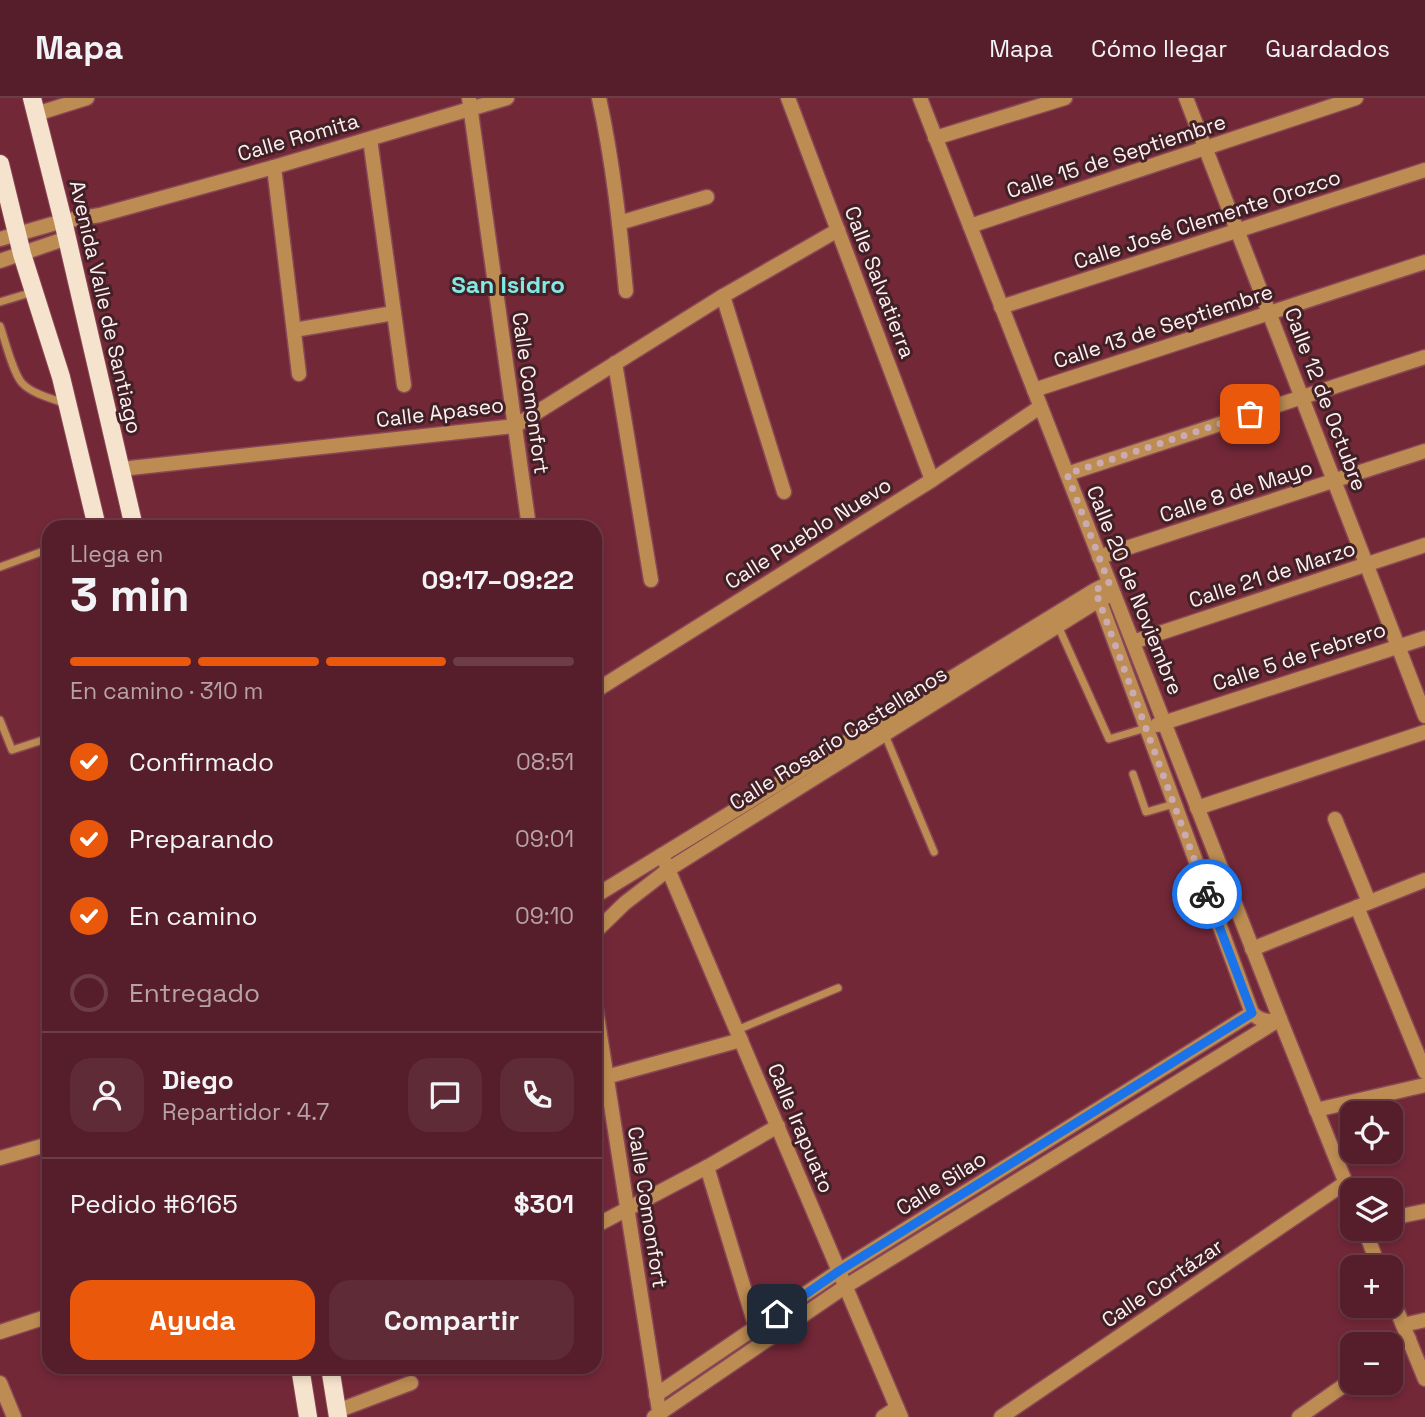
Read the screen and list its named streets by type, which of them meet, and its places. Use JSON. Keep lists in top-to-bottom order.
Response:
{
  "streets": {
    "main road": ["Avenida Valle de Santiago"],
    "street": [
      "Calle Romita",
      "Calle 15 de Septiembre",
      "Calle José Clemente Orozco",
      "Calle Salvatierra",
      "Calle 13 de Septiembre",
      "Calle Comonfort",
      "Calle 12 de Octubre",
      "Calle Apaseo",
      "Calle 8 de Mayo",
      "Calle Pueblo Nuevo",
      "Calle 21 de Marzo",
      "Calle 20 de Noviembre",
      "Calle 5 de Febrero",
      "Calle Rosario Castellanos",
      "Calle Irapuato",
      "Calle Silao",
      "Calle Cortázar"
    ]
  },
  "crossings": [
    ["Calle Romita", "Avenida Valle de Santiago"],
    ["Calle Romita", "Calle Comonfort"],
    ["Calle 15 de Septiembre", "Calle 12 de Octubre"],
    ["Calle 15 de Septiembre", "Calle 20 de Noviembre"],
    ["Calle José Clemente Orozco", "Calle 12 de Octubre"],
    ["Calle José Clemente Orozco", "Calle 20 de Noviembre"],
    ["Calle Salvatierra", "Calle Apaseo"],
    ["Calle Salvatierra", "Calle Pueblo Nuevo"],
    ["Avenida Valle de Santiago", "Calle Apaseo"],
    ["Calle 13 de Septiembre", "Calle 12 de Octubre"],
    ["Calle 13 de Septiembre", "Calle 20 de Noviembre"],
    ["Calle Comonfort", "Calle Apaseo"],
    ["Calle Comonfort", "Calle Silao"],
    ["Calle 12 de Octubre", "Calle 8 de Mayo"],
    ["Calle 12 de Octubre", "Calle 21 de Marzo"],
    ["Calle 12 de Octubre", "Calle 5 de Febrero"],
    ["Calle 8 de Mayo", "Calle 20 de Noviembre"],
    ["Calle Pueblo Nuevo", "Calle 20 de Noviembre"],
    ["Calle 21 de Marzo", "Calle 20 de Noviembre"],
    ["Calle 20 de Noviembre", "Calle 5 de Febrero"],
    ["Calle 20 de Noviembre", "Calle Rosario Castellanos"],
    ["Calle 20 de Noviembre", "Calle Silao"],
    ["Calle Rosario Castellanos", "Calle Irapuato"],
    ["Calle Irapuato", "Calle Silao"]
  ],
  "districts": ["San Isidro"],
  "page": {
    "header": "Mapa",
    "nav": ["Mapa", "Cómo llegar", "Guardados"],
    "heading": ["3 min", "Llega en", "09:17–09:22"],
    "panel": [
      "Diego",
      "Repartidor · 4.7",
      "Pedido #6165",
      "$301"
    ],
    "bar": "En camino · 310 m",
    "list": [
      ["Confirmado", "08:51"],
      ["Preparando", "09:01"],
      ["En camino", "09:10"],
      "Entregado"
    ],
    "map_buttons": ["+", "−"],
    "buttons": ["Ayuda", "Compartir"]
  }
}
